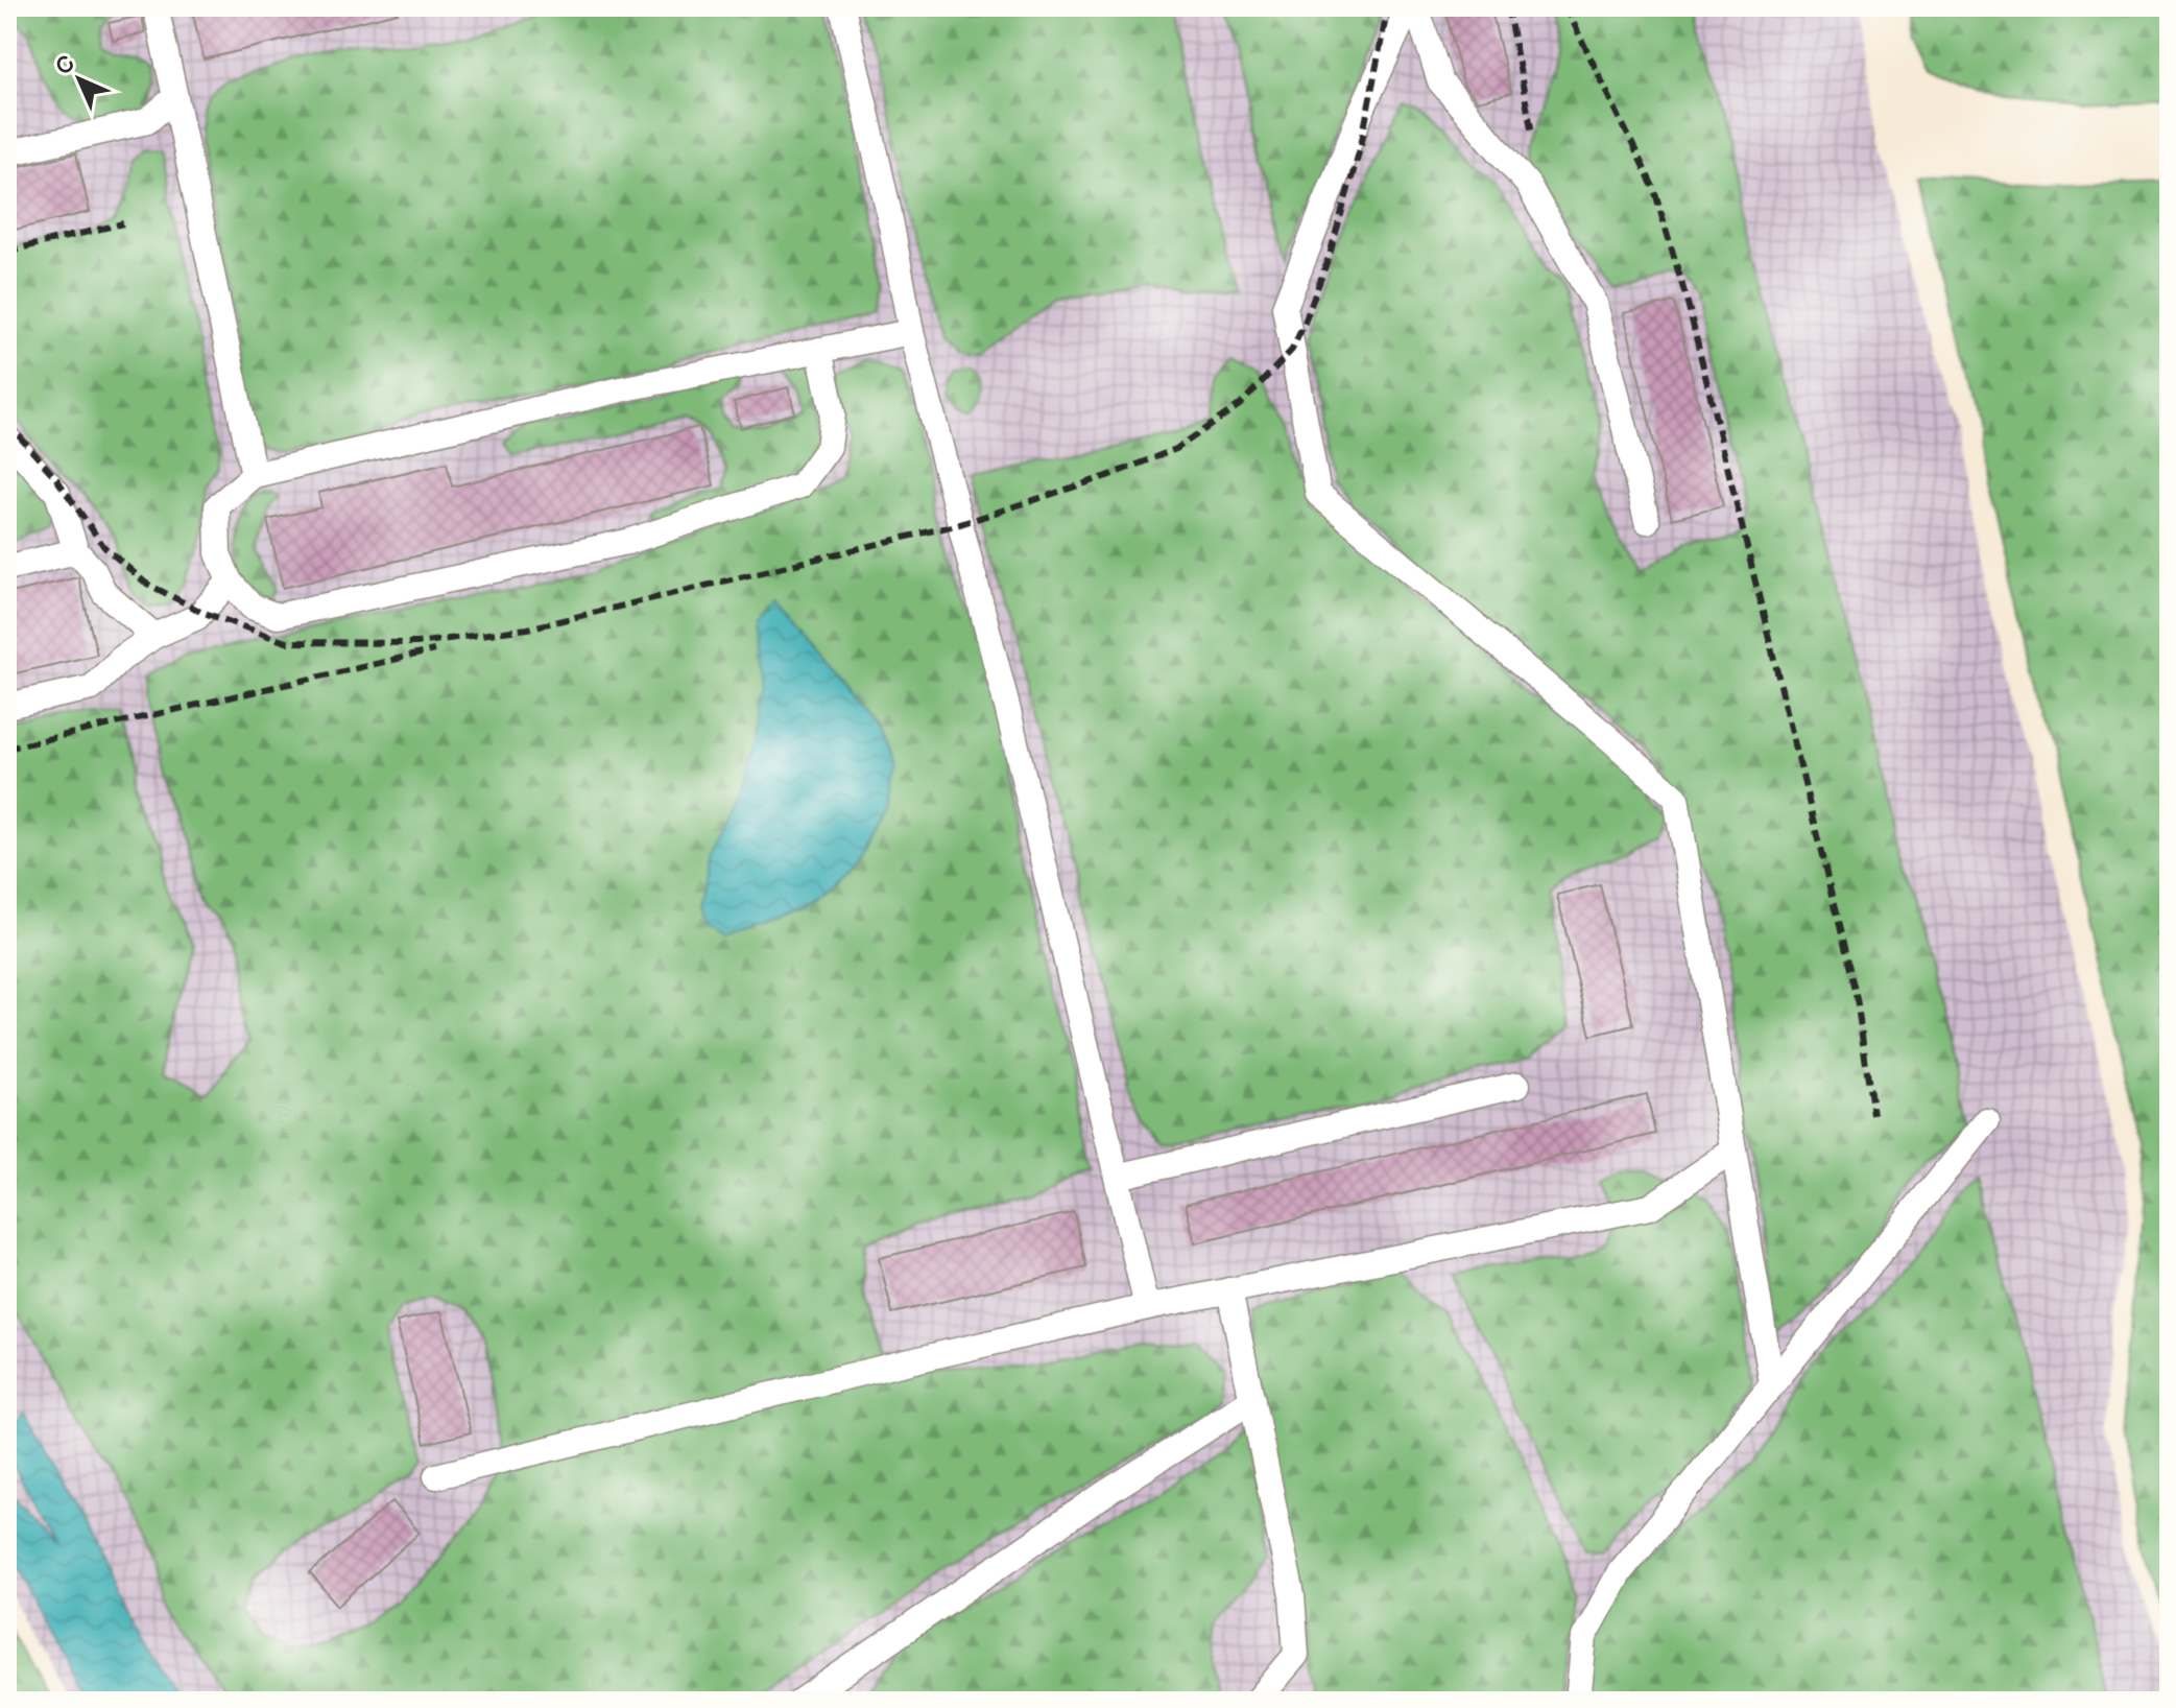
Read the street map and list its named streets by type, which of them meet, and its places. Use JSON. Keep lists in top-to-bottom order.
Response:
{
  "north": "top left"
}
